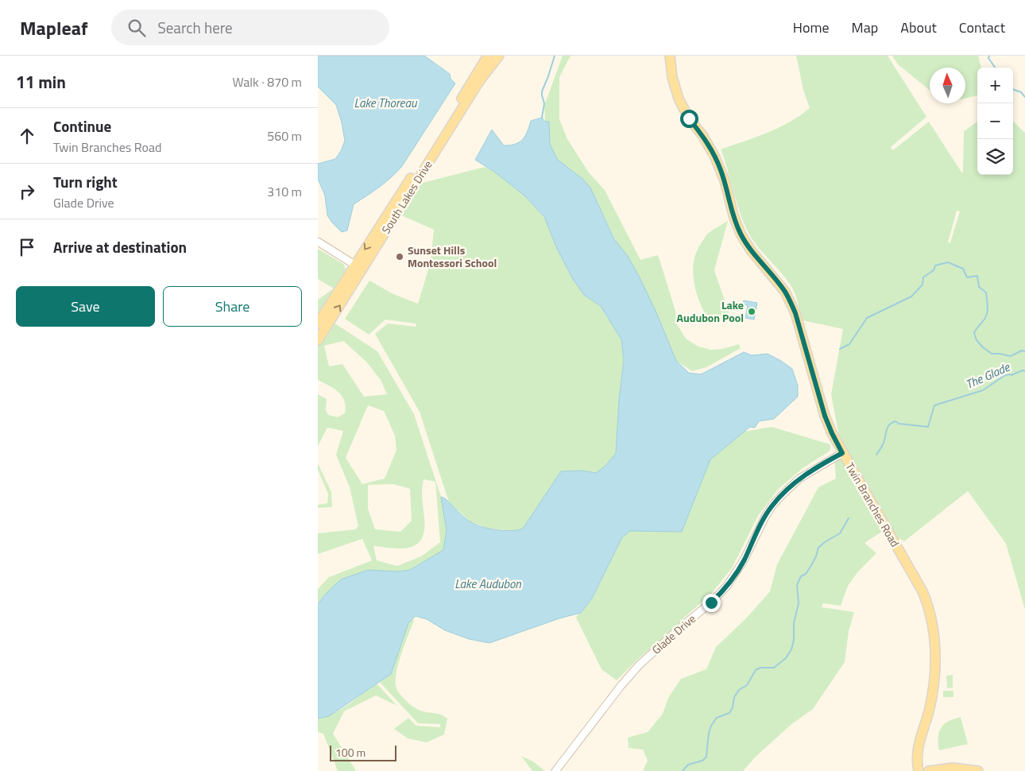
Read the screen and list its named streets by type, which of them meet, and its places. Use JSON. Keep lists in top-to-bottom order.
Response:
{
  "streets": {
    "main road": ["South Lakes Drive", "Twin Branches Road"],
    "street": ["Glade Drive"]
  },
  "crossings": [
    ["Twin Branches Road", "Glade Drive"]
  ],
  "water": ["Lake Thoreau", "The Glade", "Lake Audubon"],
  "places": ["Sunset Hills Montessori School", "Lake Audubon Pool"],
  "scale_bar": "100 m",
  "north": "top",
  "page": {
    "header": "Mapleaf",
    "search": "Search here",
    "nav": [
      "Home",
      "Map",
      "About",
      "Contact"
    ],
    "heading": ["11 min", "Walk · 870 m"],
    "map_buttons": ["+", "−"],
    "list": [
      ["Continue", "Twin Branches Road", "560 m"],
      ["Turn right", "Glade Drive", "310 m"],
      "Arrive at destination"
    ],
    "buttons": ["Save", "Share"],
    "scale": "100 m"
  }
}
